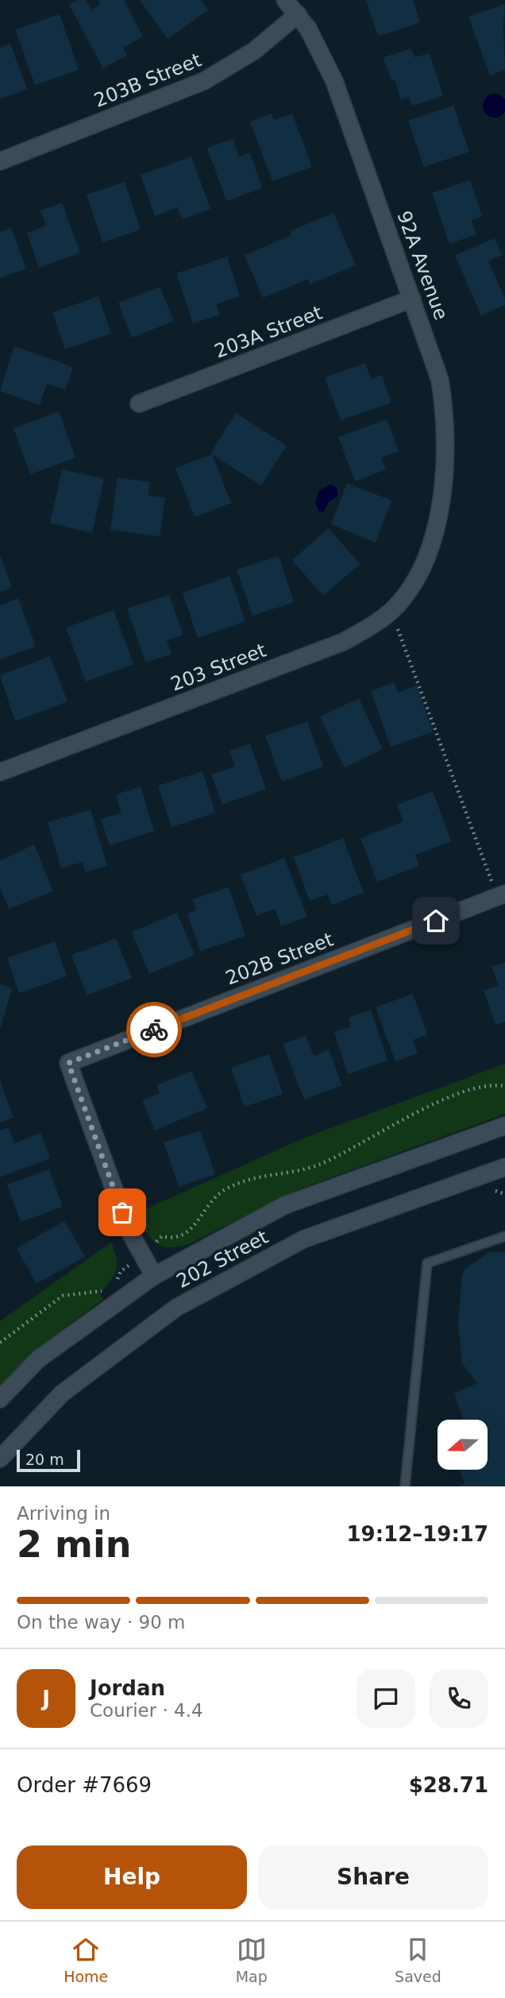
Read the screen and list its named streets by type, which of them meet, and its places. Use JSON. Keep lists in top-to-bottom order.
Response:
{
  "streets": {
    "street": [
      "203B Street",
      "92A Avenue",
      "203A Street",
      "203 Street",
      "202B Street",
      "202 Street"
    ]
  },
  "crossings": [
    ["203B Street", "92A Avenue"],
    ["92A Avenue", "203A Street"],
    ["92A Avenue", "203 Street"],
    ["202B Street", "202 Street"]
  ],
  "scale_bar": "20 m",
  "north": "left",
  "page": {
    "scale": "20 m",
    "heading": ["2 min", "Arriving in", "19:12–19:17"],
    "panel": [
      "Jordan",
      "Courier · 4.4",
      "Order #7669",
      "$28.71"
    ],
    "bar": "On the way · 90 m",
    "round": "J",
    "buttons": ["Help", "Share"],
    "tabs": ["Home", "Map", "Saved"]
  }
}
